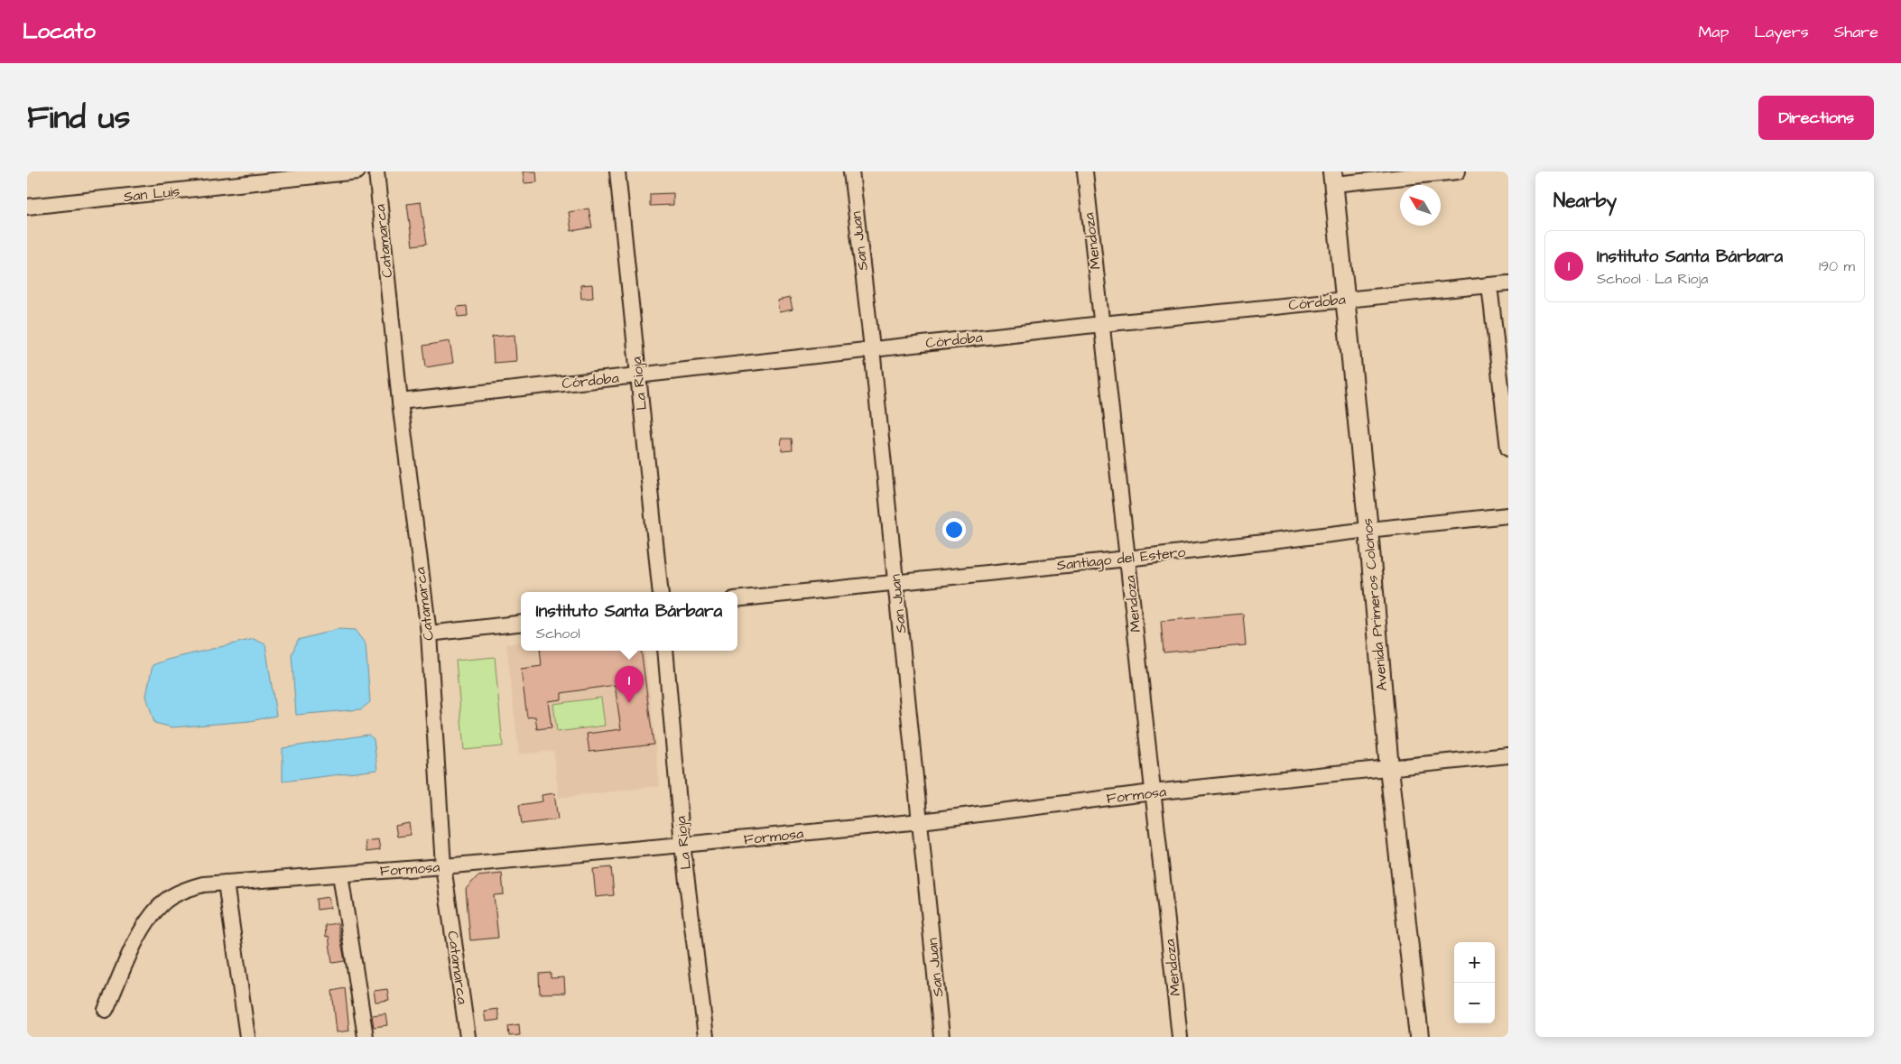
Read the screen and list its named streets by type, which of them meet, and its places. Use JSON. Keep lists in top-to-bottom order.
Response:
{
  "streets": {
    "street": [
      "San Luis",
      "Catamarca",
      "San Juan",
      "Mendoza",
      "Córdoba",
      "La Rioja",
      "Santiago del Estero",
      "Avenida Primeros Colonos",
      "Formosa"
    ]
  },
  "crossings": [
    ["Catamarca", "Córdoba"],
    ["Catamarca", "Formosa"],
    ["San Juan", "Córdoba"],
    ["San Juan", "Santiago del Estero"],
    ["San Juan", "Formosa"],
    ["Mendoza", "Córdoba"],
    ["Mendoza", "Santiago del Estero"],
    ["Mendoza", "Formosa"],
    ["Córdoba", "La Rioja"],
    ["Córdoba", "Avenida Primeros Colonos"],
    ["La Rioja", "Formosa"],
    ["Santiago del Estero", "Avenida Primeros Colonos"],
    ["Avenida Primeros Colonos", "Formosa"]
  ],
  "north": "top left",
  "page": {
    "header": "Locato",
    "nav": ["Map", "Layers", "Share"],
    "title": "Find us",
    "buttons": "Directions",
    "heading": "Nearby",
    "list": [
      {
        "mark": "1",
        "name": "Instituto Santa Bárbara",
        "note": "School · La Rioja",
        "value": "190 m"
      }
    ],
    "popup": ["Instituto Santa Bárbara", "School"],
    "pins": "1",
    "map_buttons": ["+", "−"]
  }
}
